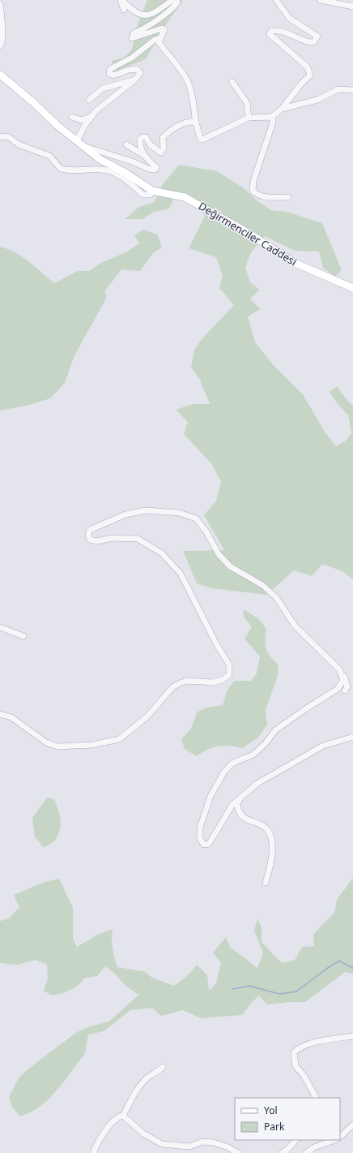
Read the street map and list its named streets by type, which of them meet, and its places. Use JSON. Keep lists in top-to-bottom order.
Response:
{
  "streets": {
    "main road": ["Değirmenciler Caddesi"]
  },
  "legend": ["Yol", "Park"]
}
